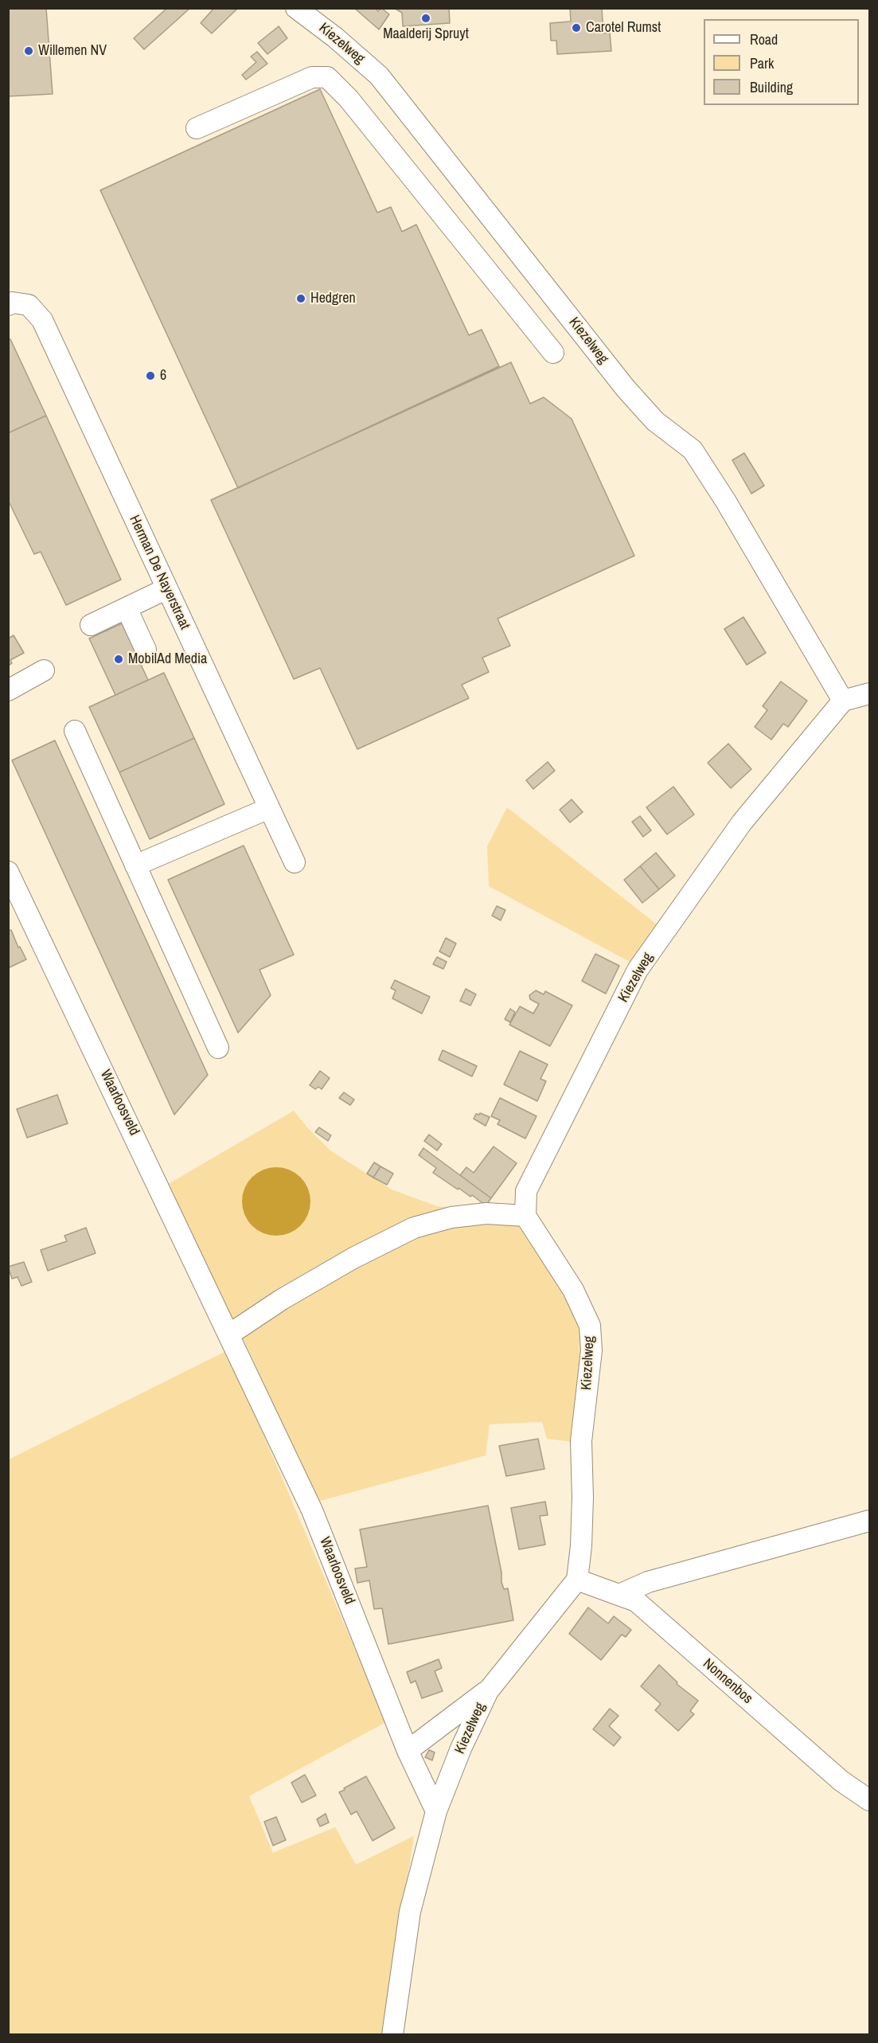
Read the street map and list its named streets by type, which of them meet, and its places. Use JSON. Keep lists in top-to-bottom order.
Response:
{
  "streets": {
    "street": [
      "Kiezelweg",
      "Herman De Nayerstraat",
      "Waarloosveld",
      "Nonnenbos"
    ]
  },
  "crossings": [
    ["Kiezelweg", "Waarloosveld"],
    ["Kiezelweg", "Nonnenbos"]
  ],
  "places": [
    "Maalderij Spruyt",
    "Carotel Rumst",
    "Willemen NV",
    "Hedgren",
    "6",
    "MobilAd Media"
  ],
  "legend": ["Road", "Park", "Building"]
}
